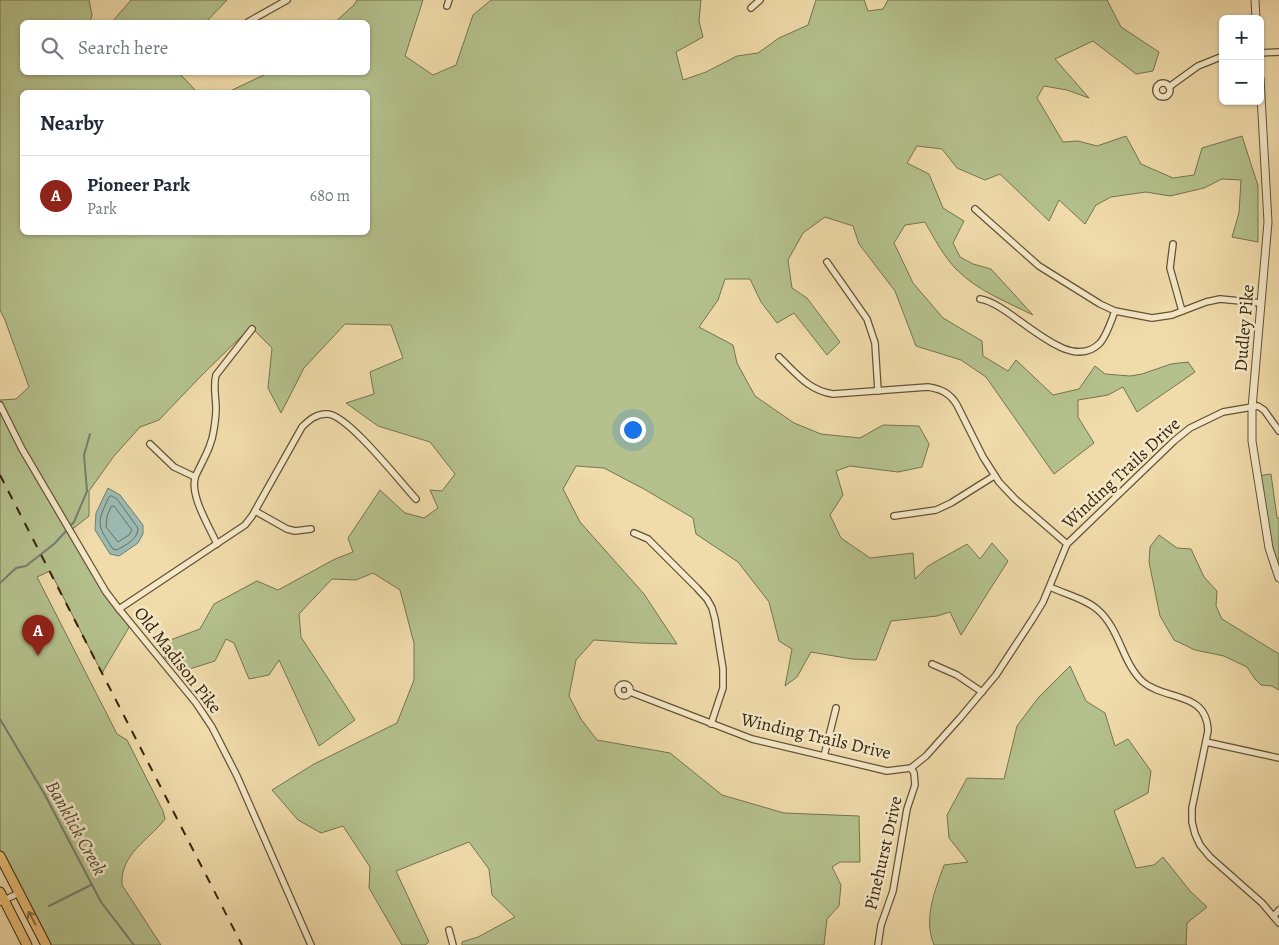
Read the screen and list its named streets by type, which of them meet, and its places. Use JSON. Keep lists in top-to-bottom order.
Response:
{
  "streets": {
    "street": [
      "Dudley Pike",
      "Winding Trails Drive",
      "Old Madison Pike",
      "Pinehurst Drive"
    ]
  },
  "crossings": [
    ["Dudley Pike", "Winding Trails Drive"],
    ["Winding Trails Drive", "Pinehurst Drive"]
  ],
  "water": ["Banklick Creek"],
  "page": {
    "map_buttons": ["+", "−"],
    "search": "Search here",
    "heading": "Nearby",
    "list": [
      {
        "mark": "A",
        "name": "Pioneer Park",
        "note": "Park",
        "value": "680 m"
      }
    ],
    "pins": "A"
  }
}
